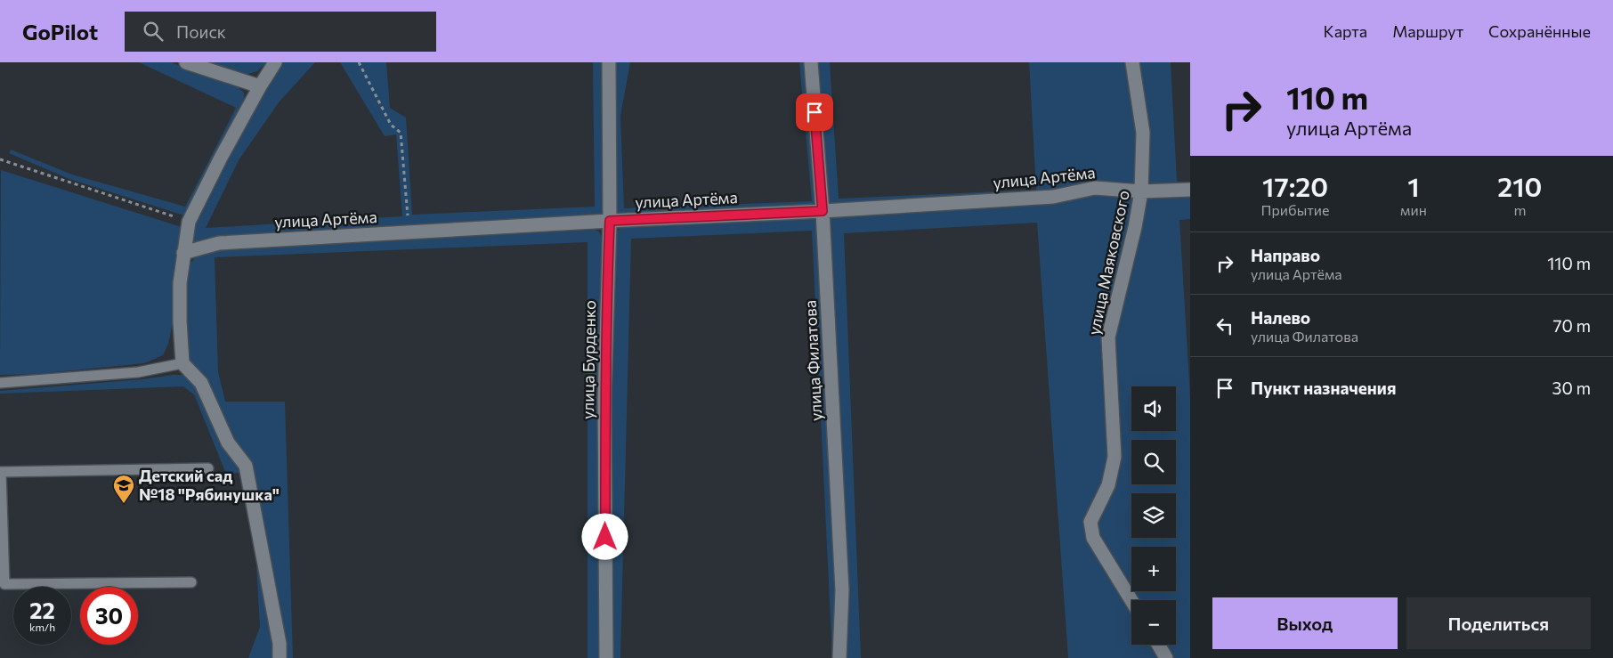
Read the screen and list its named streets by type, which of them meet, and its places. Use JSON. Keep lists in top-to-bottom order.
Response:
{
  "streets": {
    "street": [
      "улица Артёма",
      "улица Маяковского",
      "улица Бурденко",
      "улица Филатова"
    ]
  },
  "crossings": [
    ["улица Артёма", "улица Маяковского"],
    ["улица Артёма", "улица Бурденко"],
    ["улица Артёма", "улица Филатова"]
  ],
  "places": {
    "school or university": ["Детский сад №18 \"Рябинушка\""]
  },
  "page": {
    "header": "GoPilot",
    "search": "Поиск",
    "nav": ["Карта", "Маршрут", "Сохранённые"],
    "turn": ["110 m", "улица Артёма"],
    "eta": [
      "17:20",
      "Прибытие",
      "1",
      "мин",
      "210",
      "m"
    ],
    "list": [
      {
        "name": "Направо",
        "note": "улица Артёма",
        "value": "110 m"
      },
      {
        "name": "Налево",
        "note": "улица Филатова",
        "value": "70 m"
      },
      {
        "name": "Пункт назначения",
        "value": "30 m"
      }
    ],
    "map_buttons": ["+", "−"],
    "speed": "22 km/h",
    "limit": "30",
    "buttons": ["Выход", "Поделиться"]
  }
}
